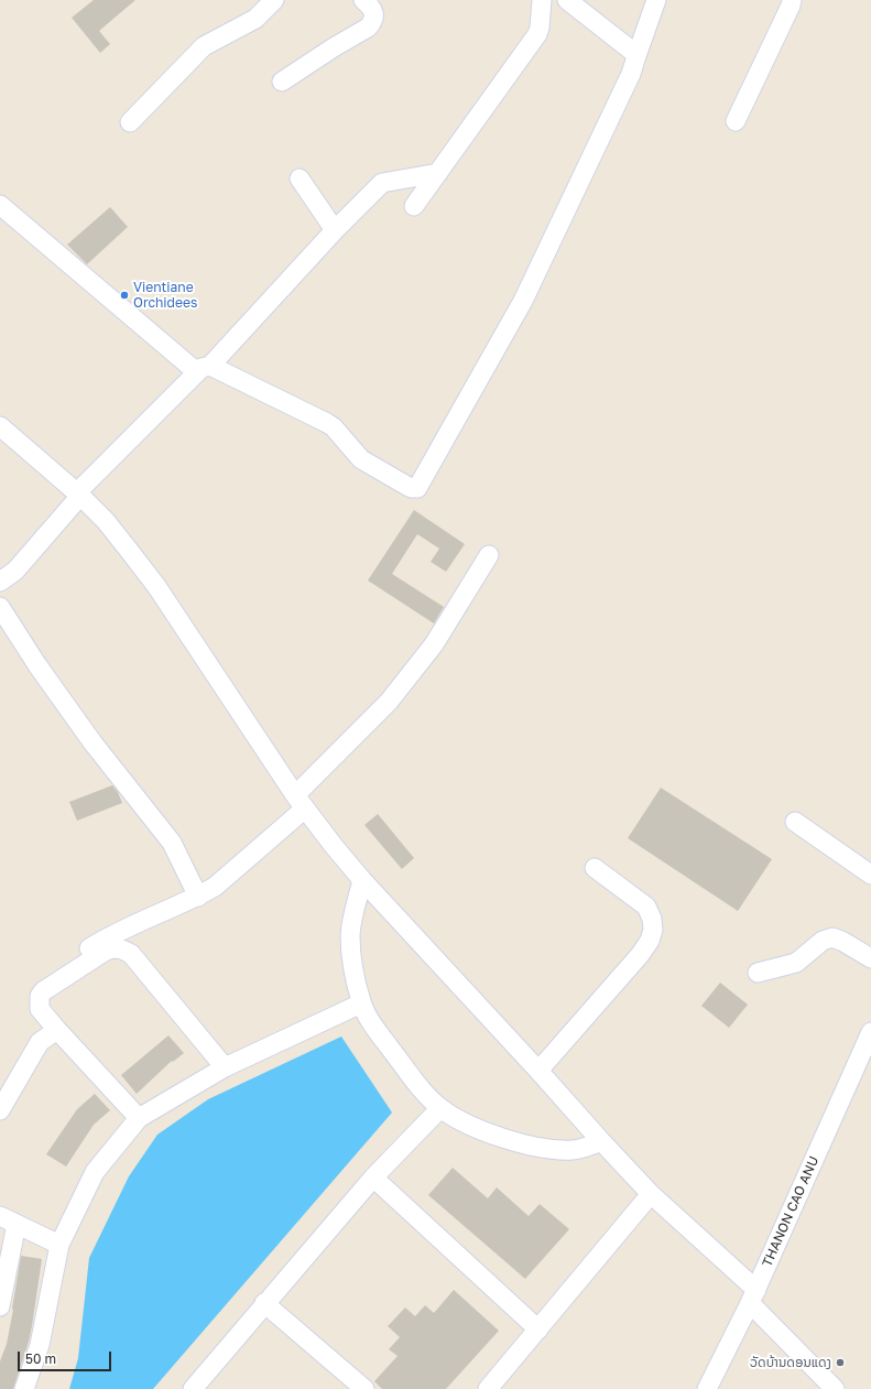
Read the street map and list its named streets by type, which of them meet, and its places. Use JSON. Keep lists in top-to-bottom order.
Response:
{
  "streets": {
    "street": ["THANON CAO ANU"]
  },
  "places": ["Vientiane Orchidees", "ວັດບ້ານດອນແດງ"],
  "scale_bar": "50 m"
}
